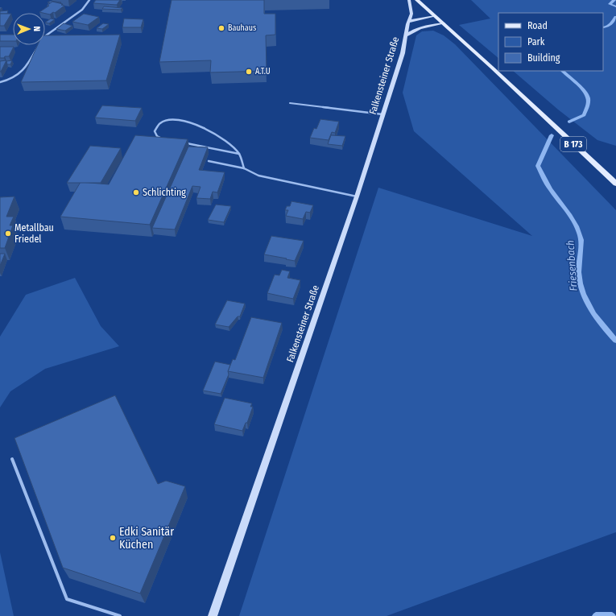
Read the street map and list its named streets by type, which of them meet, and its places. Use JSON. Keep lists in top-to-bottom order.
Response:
{
  "streets": {
    "main road": ["Falkensteiner Straße", "B 173"]
  },
  "crossings": [
    ["Falkensteiner Straße", "B 173"]
  ],
  "water": ["Friesenbach"],
  "places": [
    "Bauhaus",
    "A.T.U",
    "Schlichting",
    "Metallbau Friedel",
    "Edki Sanitär Küchen"
  ],
  "legend": ["Road", "Park", "Building"],
  "north": "right"
}
